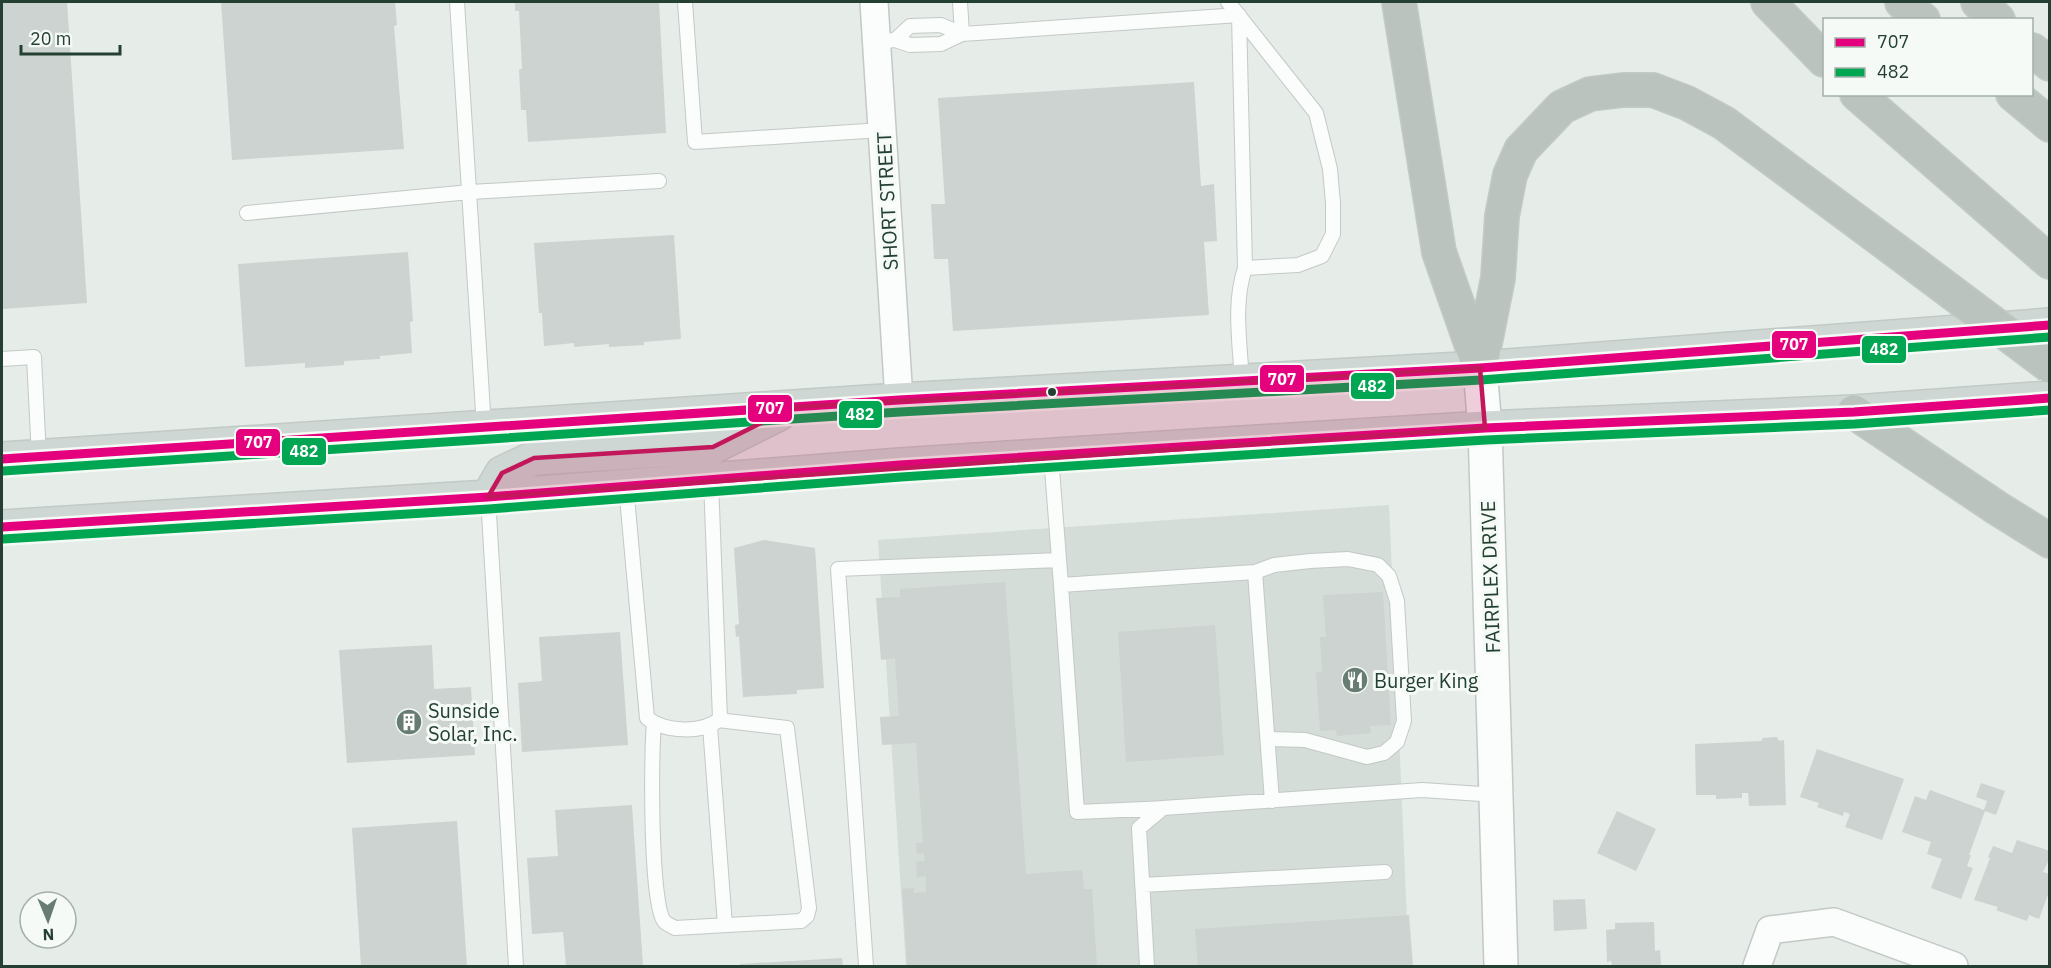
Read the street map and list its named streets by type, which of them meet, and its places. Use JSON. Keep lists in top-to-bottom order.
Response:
{
  "streets": {
    "main road": ["FAIRPLEX DRIVE"],
    "street": ["SHORT STREET"]
  },
  "places": {
    "restaurant": ["Burger King"],
    "building": ["Sunside Solar, Inc."]
  },
  "lines": ["transit line 707", "transit line 482"],
  "legend": ["707", "482"],
  "scale_bar": "20 m",
  "north": "bottom"
}
